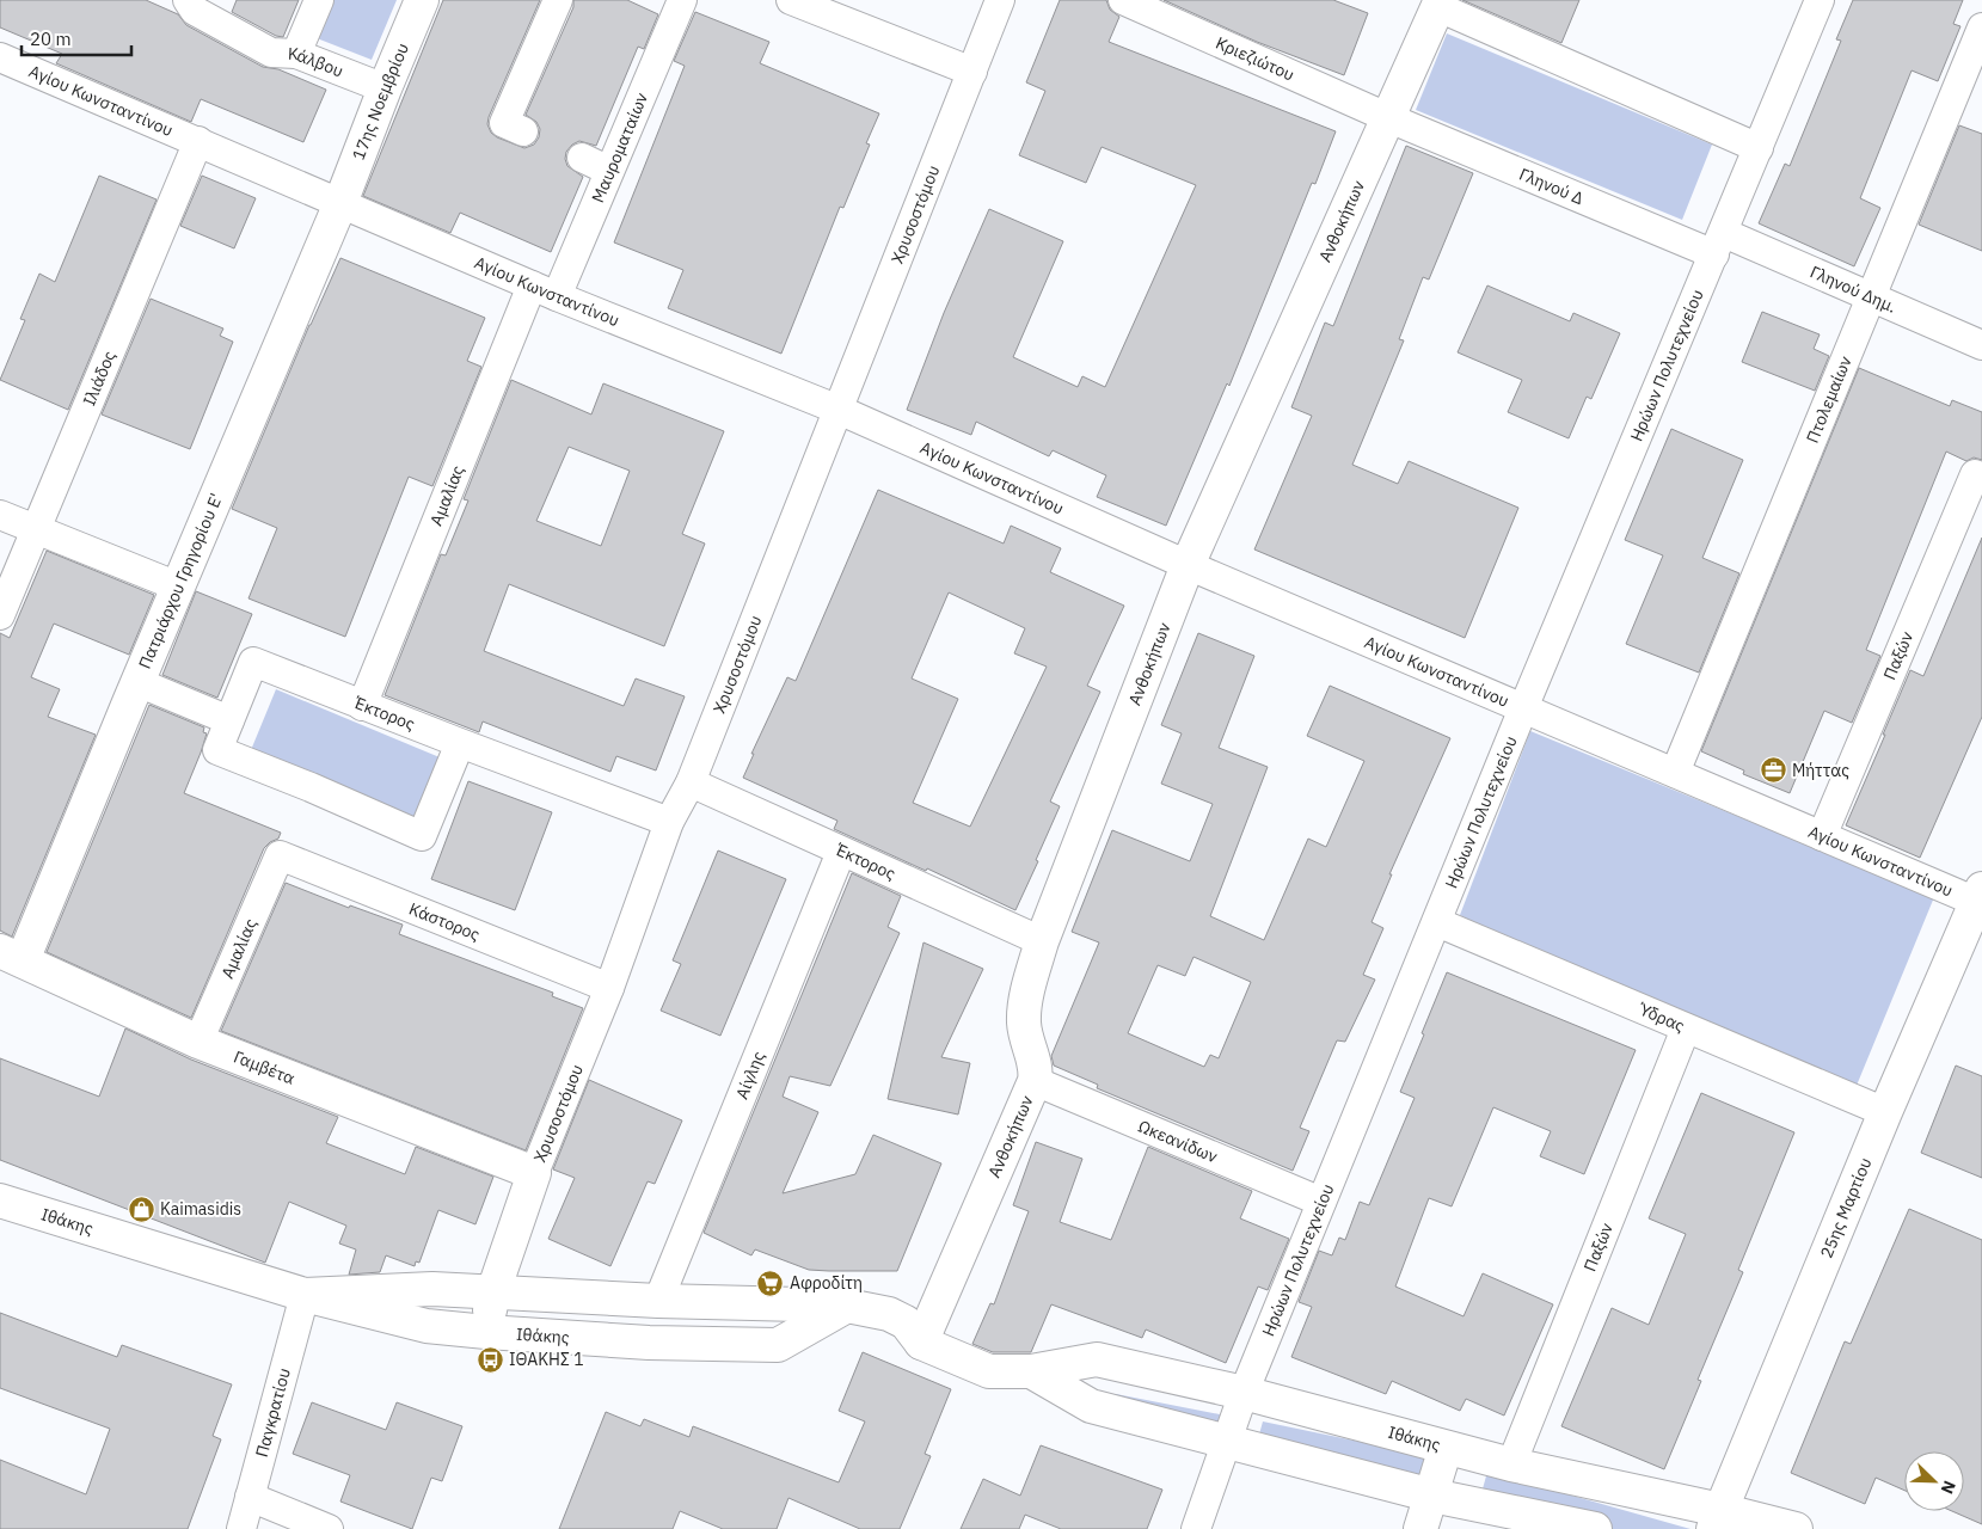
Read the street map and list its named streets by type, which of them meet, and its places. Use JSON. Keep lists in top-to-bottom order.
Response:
{
  "streets": {
    "street": [
      "Κριεζιώτου",
      "Κάλβου",
      "Αγίου Κωνσταντίνου",
      "17ης Νοεμβρίου",
      "Μαυροματαίων",
      "Γληνού Δ",
      "Χρυσοστόμου",
      "Ανθοκήπων",
      "Γληνού Δημ.",
      "Ηρώων Πολυτεχνείου",
      "Ιλιάδος",
      "Πτολεμαίων",
      "Αμαλίας",
      "Πατριάρχου Γρηγορίου Ε'",
      "Παξών",
      "Έκτορος",
      "Κάστορος",
      "Ύδρας",
      "Γαμβέτα",
      "Αίγλης",
      "Ωκεανίδων",
      "25ης Μαρτίου",
      "Ιθάκης",
      "Παγκρατίου"
    ]
  },
  "crossings": [
    ["Κριεζιώτου", "Γληνού Δ"],
    ["Κριεζιώτου", "Ανθοκήπων"],
    ["Κάλβου", "17ης Νοεμβρίου"],
    ["Αγίου Κωνσταντίνου", "17ης Νοεμβρίου"],
    ["Αγίου Κωνσταντίνου", "Μαυροματαίων"],
    ["Αγίου Κωνσταντίνου", "Χρυσοστόμου"],
    ["Αγίου Κωνσταντίνου", "Ανθοκήπων"],
    ["Αγίου Κωνσταντίνου", "Ηρώων Πολυτεχνείου"],
    ["Αγίου Κωνσταντίνου", "Ιλιάδος"],
    ["Αγίου Κωνσταντίνου", "Πτολεμαίων"],
    ["Αγίου Κωνσταντίνου", "Αμαλίας"],
    ["Αγίου Κωνσταντίνου", "Πατριάρχου Γρηγορίου Ε'"],
    ["Αγίου Κωνσταντίνου", "Παξών"],
    ["Αγίου Κωνσταντίνου", "25ης Μαρτίου"],
    ["17ης Νοεμβρίου", "Πατριάρχου Γρηγορίου Ε'"],
    ["Μαυροματαίων", "Αμαλίας"],
    ["Γληνού Δ", "Ανθοκήπων"],
    ["Γληνού Δ", "Γληνού Δημ."],
    ["Γληνού Δ", "Ηρώων Πολυτεχνείου"],
    ["Χρυσοστόμου", "Έκτορος"],
    ["Χρυσοστόμου", "Κάστορος"],
    ["Χρυσοστόμου", "Γαμβέτα"],
    ["Χρυσοστόμου", "Ιθάκης"],
    ["Ανθοκήπων", "Έκτορος"],
    ["Ανθοκήπων", "Ωκεανίδων"],
    ["Ανθοκήπων", "Ιθάκης"],
    ["Γληνού Δημ.", "Ηρώων Πολυτεχνείου"],
    ["Γληνού Δημ.", "Πτολεμαίων"],
    ["Ηρώων Πολυτεχνείου", "Ύδρας"],
    ["Ηρώων Πολυτεχνείου", "Ωκεανίδων"],
    ["Ηρώων Πολυτεχνείου", "Ιθάκης"],
    ["Αμαλίας", "Έκτορος"],
    ["Αμαλίας", "Κάστορος"],
    ["Αμαλίας", "Γαμβέτα"],
    ["Πατριάρχου Γρηγορίου Ε'", "Γαμβέτα"],
    ["Παξών", "Ύδρας"],
    ["Παξών", "Ιθάκης"],
    ["Έκτορος", "Αίγλης"],
    ["Ύδρας", "25ης Μαρτίου"],
    ["Αίγλης", "Ιθάκης"],
    ["25ης Μαρτίου", "Ιθάκης"],
    ["Ιθάκης", "Παγκρατίου"]
  ],
  "places": {
    "office": ["Μήττας"],
    "shop": ["Kaimasidis"],
    "supermarket": ["Αφροδίτη"],
    "bus stop": ["ΙΘΑΚΗΣ 1"]
  },
  "scale_bar": "20 m",
  "north": "bottom right"
}
